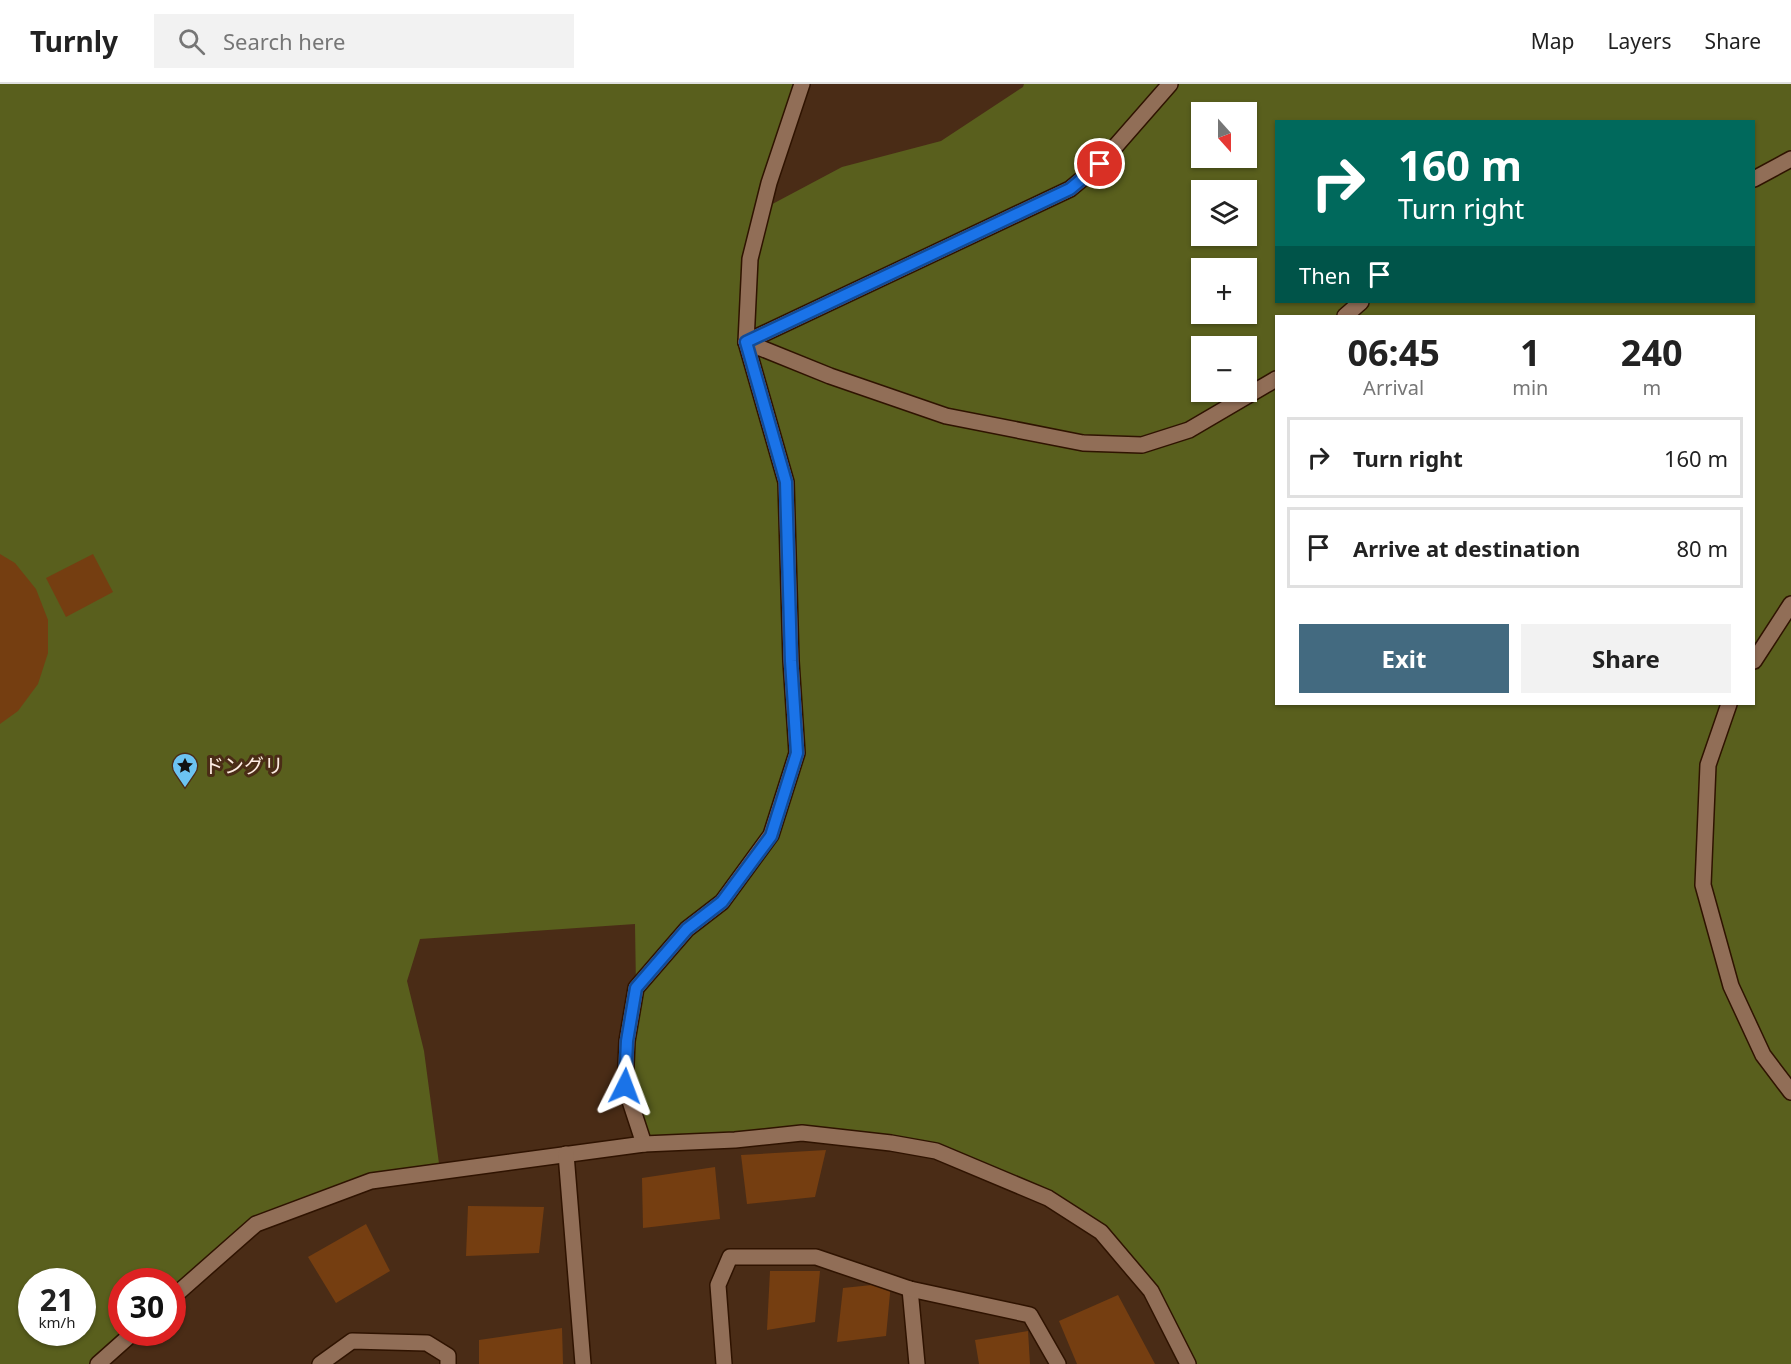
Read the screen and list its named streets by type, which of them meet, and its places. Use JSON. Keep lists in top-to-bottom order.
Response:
{
  "places": {
    "place": ["ドングリ"]
  },
  "north": "bottom",
  "page": {
    "header": "Turnly",
    "search": "Search here",
    "nav": ["Map", "Layers", "Share"],
    "map_buttons": ["+", "−"],
    "turn": ["160 m", "Turn right"],
    "then": "Then",
    "eta": [
      "06:45",
      "Arrival",
      "1",
      "min",
      "240",
      "m"
    ],
    "list": [
      {
        "name": "Turn right",
        "value": "160 m"
      },
      {
        "name": "Arrive at destination",
        "value": "80 m"
      }
    ],
    "buttons": ["Exit", "Share"],
    "speed": "21 km/h",
    "limit": "30"
  }
}
